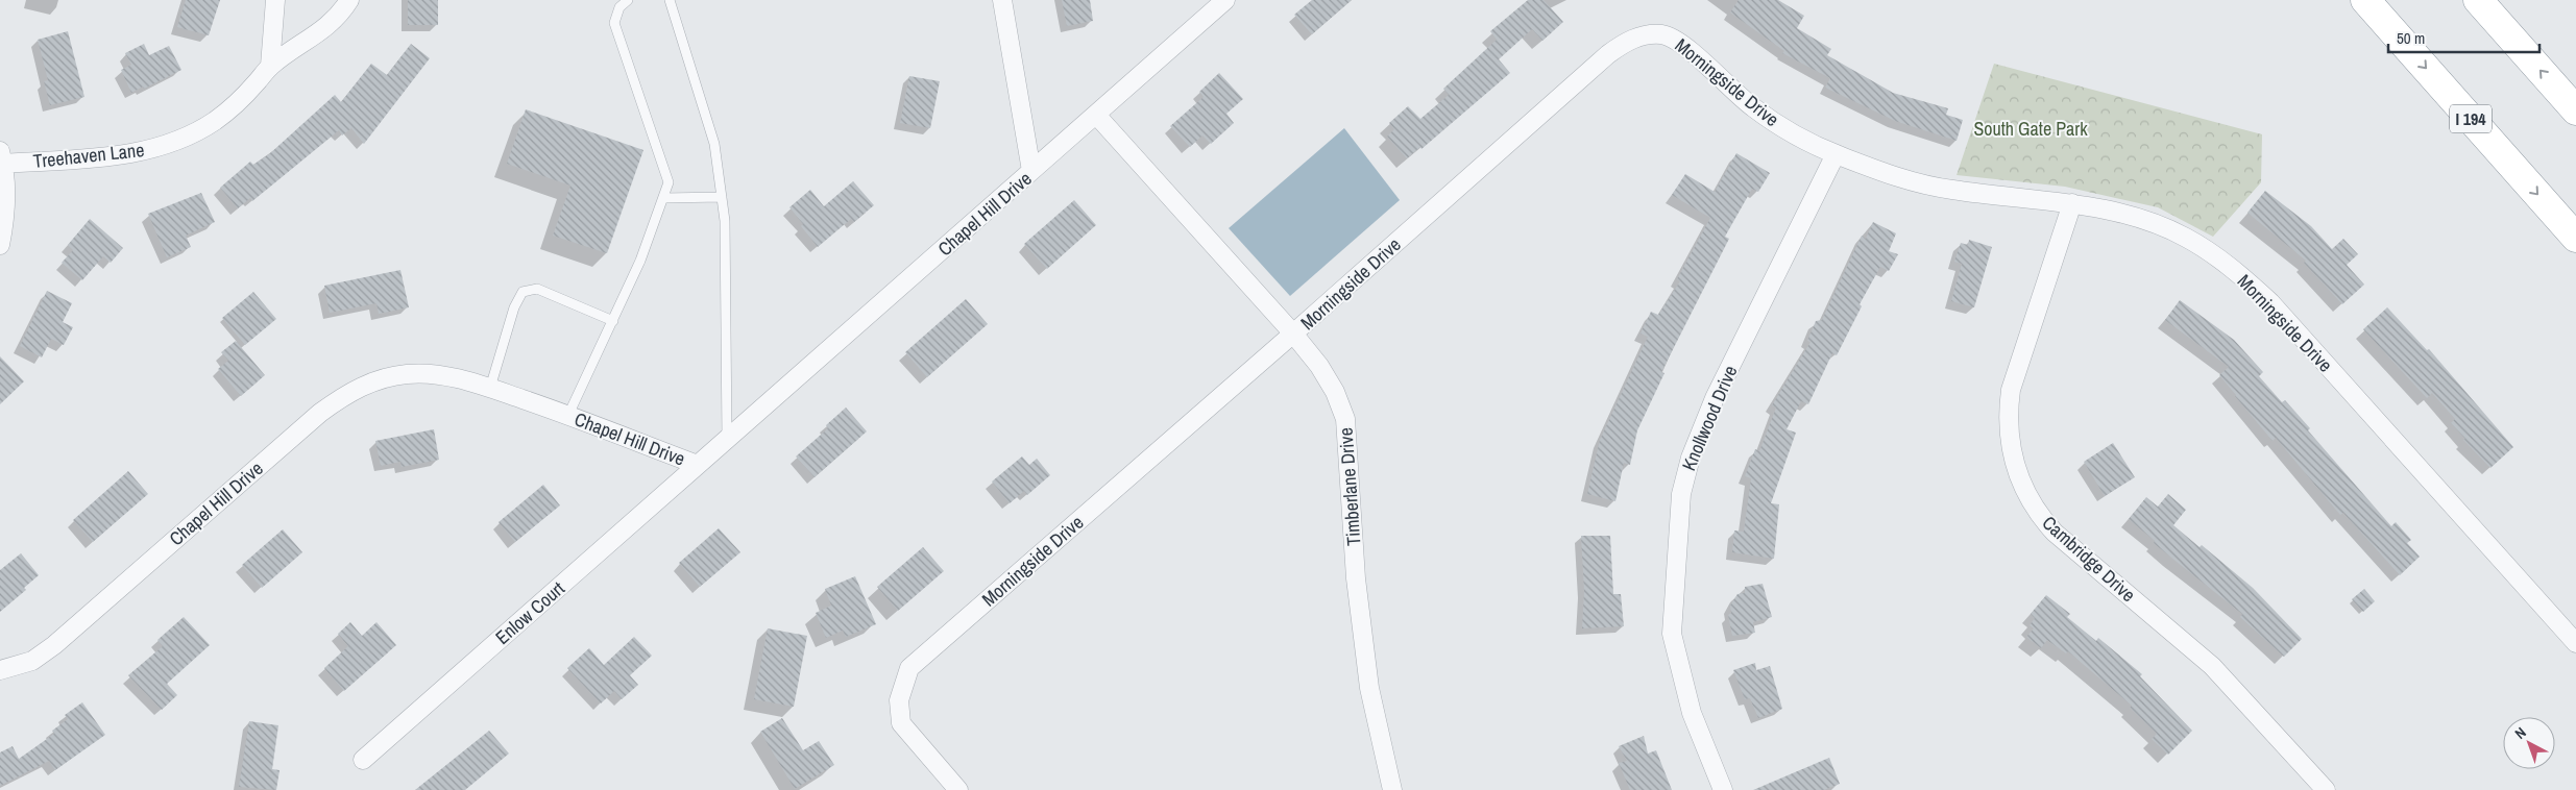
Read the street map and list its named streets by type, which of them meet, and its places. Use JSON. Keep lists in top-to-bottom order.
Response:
{
  "streets": {
    "highway": ["I 194"],
    "street": [
      "Morningside Drive",
      "Treehaven Lane",
      "Chapel Hill Drive",
      "Knollwood Drive",
      "Timberlane Drive",
      "Cambridge Drive",
      "Enlow Court"
    ]
  },
  "crossings": [
    ["Morningside Drive", "Knollwood Drive"],
    ["Morningside Drive", "Timberlane Drive"],
    ["Morningside Drive", "Cambridge Drive"],
    ["Chapel Hill Drive", "Timberlane Drive"],
    ["Chapel Hill Drive", "Enlow Court"]
  ],
  "parks": ["South Gate Park"],
  "scale_bar": "50 m",
  "north": "top left"
}
